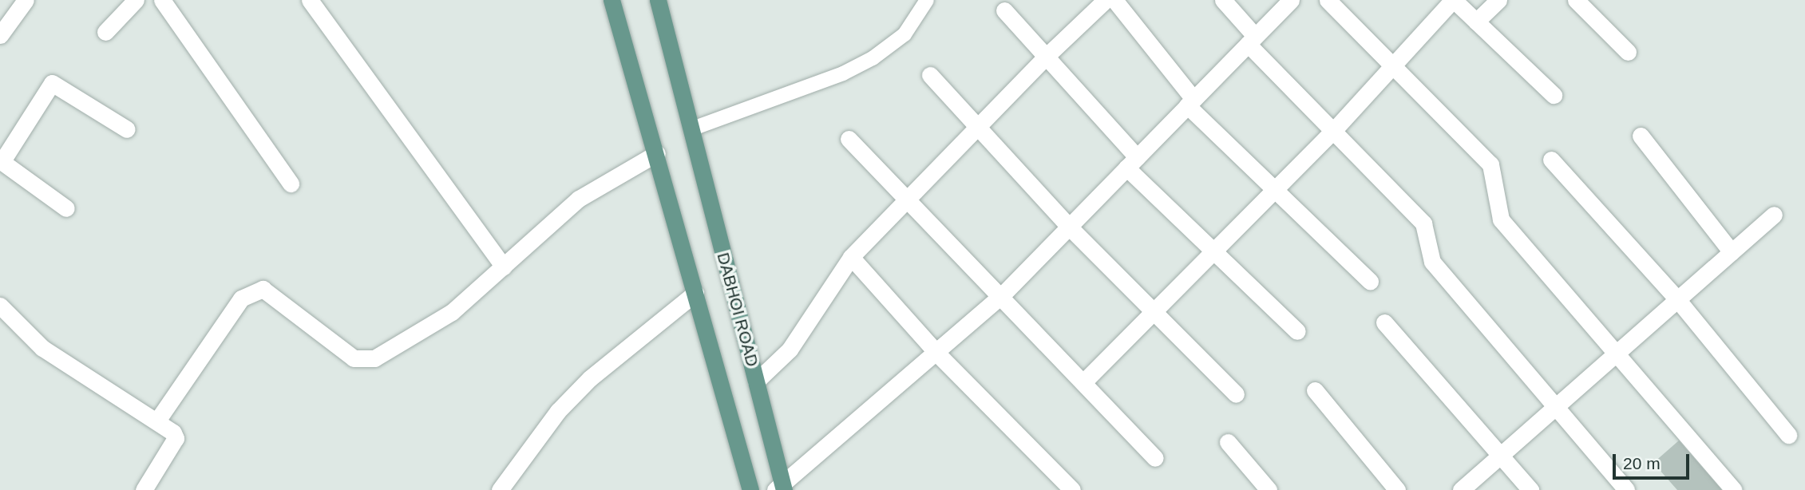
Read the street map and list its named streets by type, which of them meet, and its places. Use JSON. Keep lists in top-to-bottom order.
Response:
{
  "streets": {
    "main road": ["DABHOI ROAD"]
  },
  "scale_bar": "20 m"
}
